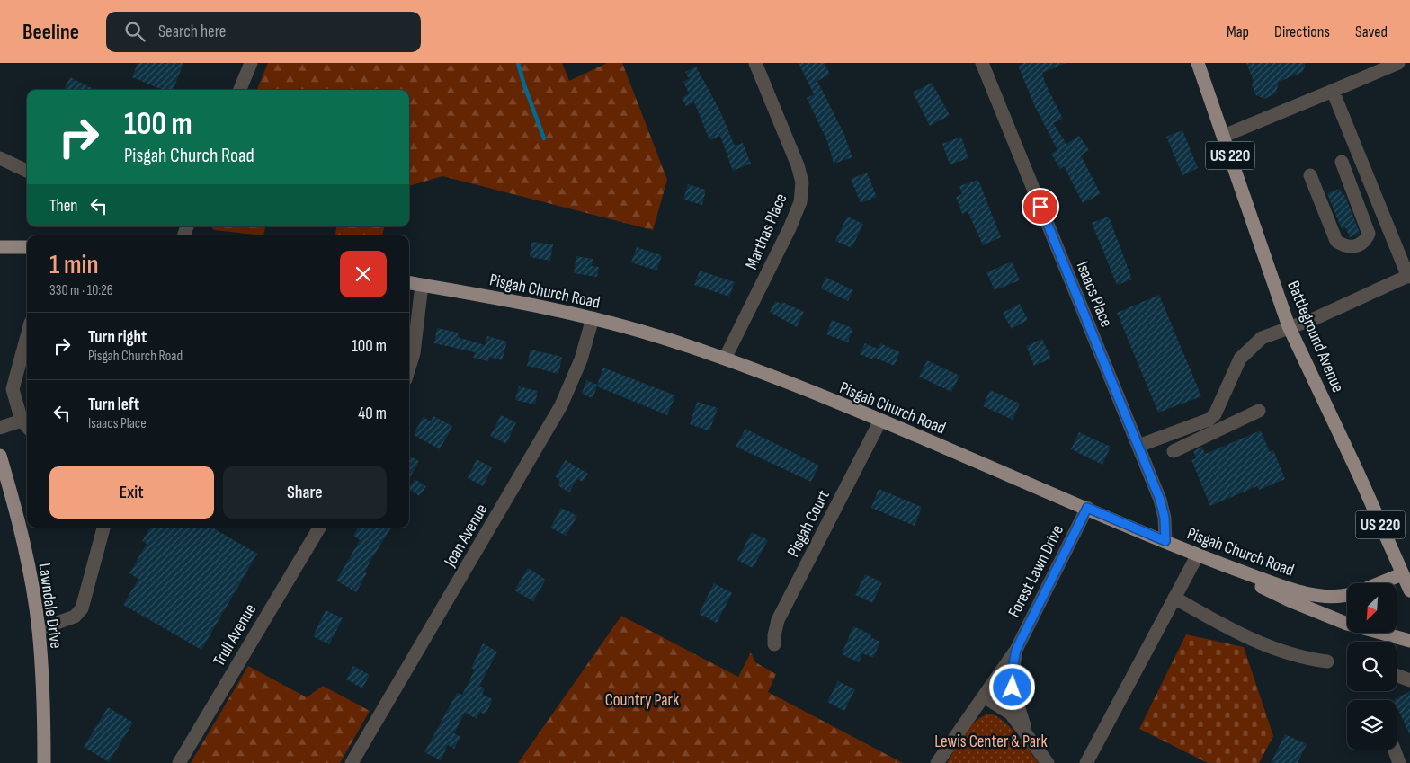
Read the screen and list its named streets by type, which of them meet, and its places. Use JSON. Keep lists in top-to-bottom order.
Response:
{
  "streets": {
    "main road": [
      "US 220",
      "Pisgah Church Road",
      "Battleground Avenue",
      "Lawndale Drive"
    ],
    "street": [
      "Marthas Place",
      "Isaacs Place",
      "Pisgah Court",
      "Joan Avenue",
      "Forest Lawn Drive",
      "Trull Avenue"
    ]
  },
  "crossings": [
    ["Marthas Place", "Pisgah Church Road"],
    ["Pisgah Church Road", "Isaacs Place"],
    ["Pisgah Church Road", "Pisgah Court"],
    ["Pisgah Church Road", "Joan Avenue"],
    ["Pisgah Church Road", "Forest Lawn Drive"]
  ],
  "parks": ["Country Park", "Lewis Center & Park"],
  "north": "bottom left",
  "page": {
    "header": "Beeline",
    "search": "Search here",
    "nav": ["Map", "Directions", "Saved"],
    "turn": ["100 m", "Pisgah Church Road"],
    "then": "Then",
    "heading": ["1 min", "330 m · 10:26"],
    "list": [
      {
        "name": "Turn right",
        "note": "Pisgah Church Road",
        "value": "100 m"
      },
      {
        "name": "Turn left",
        "note": "Isaacs Place",
        "value": "40 m"
      }
    ],
    "buttons": ["Exit", "Share"]
  }
}
